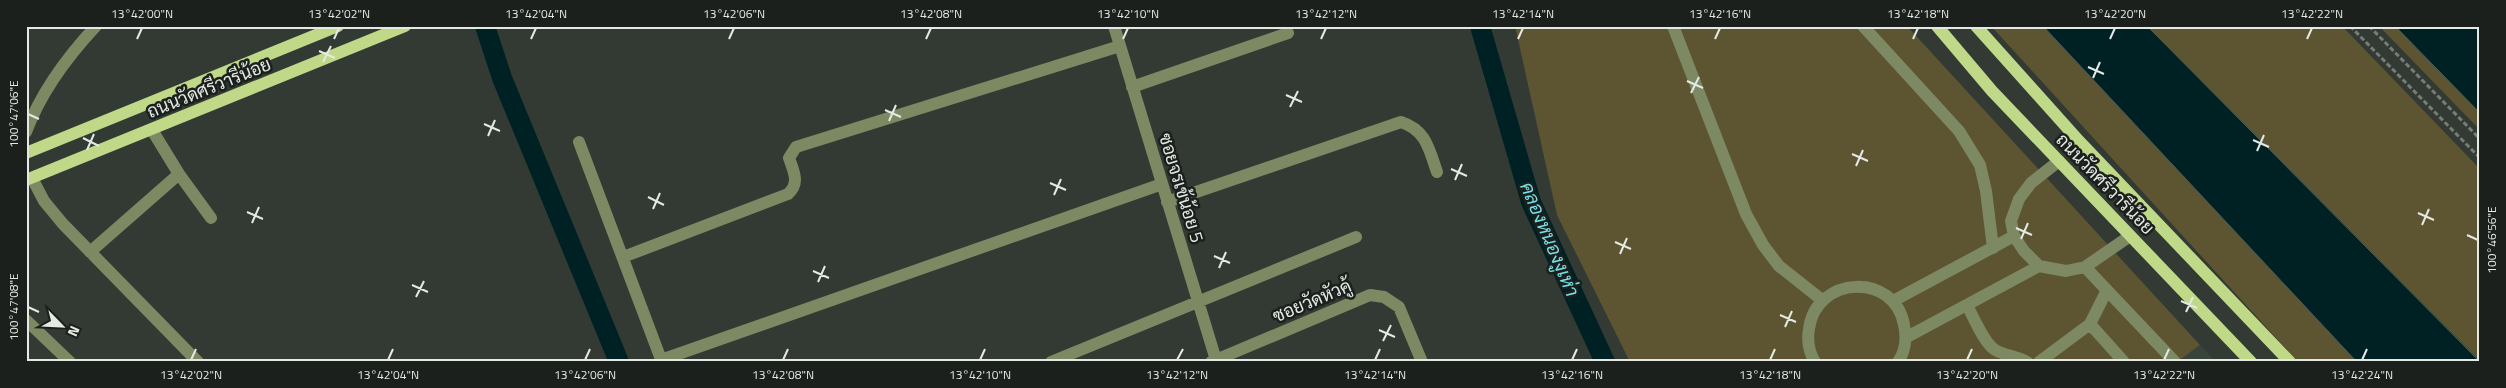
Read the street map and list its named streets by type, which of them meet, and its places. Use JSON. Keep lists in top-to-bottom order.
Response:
{
  "streets": {
    "main road": ["ถนนวัดศรีวารีน้อย"],
    "street": ["ซอยจรเข้น้อย 5", "ซอยวัดหัวคู้"]
  },
  "crossings": [
    ["ซอยจรเข้น้อย 5", "ซอยวัดหัวคู้"]
  ],
  "water": ["คลองหนองงูเห่า"],
  "north": "bottom right",
  "coordinates": [
    "13°42'00\"N",
    "13°42'02\"N",
    "13°42'04\"N",
    "13°42'06\"N",
    "13°42'08\"N",
    "13°42'10\"N",
    "13°42'12\"N",
    "13°42'14\"N",
    "13°42'16\"N",
    "13°42'18\"N",
    "13°42'20\"N",
    "13°42'22\"N",
    "100°47'06\"E",
    "100°46'56\"E",
    "100°47'08\"E",
    "13°42'24\"N"
  ]
}
